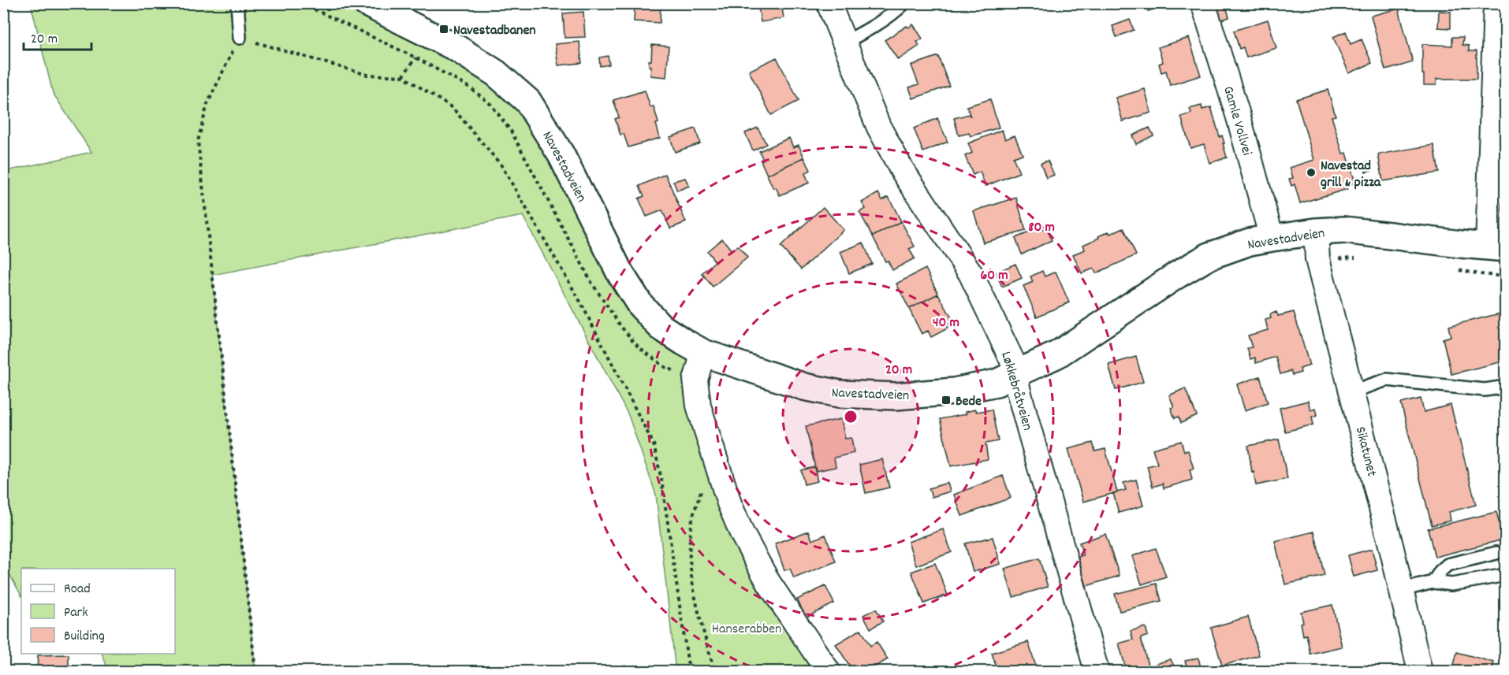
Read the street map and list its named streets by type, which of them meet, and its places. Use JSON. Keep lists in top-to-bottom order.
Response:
{
  "streets": {
    "street": [
      "Gamle Vollvei",
      "Navestadveien",
      "Løkkebråtveien",
      "Sikatunet"
    ]
  },
  "crossings": [
    ["Gamle Vollvei", "Navestadveien"],
    ["Navestadveien", "Løkkebråtveien"],
    ["Navestadveien", "Sikatunet"]
  ],
  "parks": ["Hanserabben"],
  "places": {
    "transit": ["Navestadbanen", "Bede"],
    "other": ["Navestad grill & pizza"]
  },
  "legend": ["Road", "Park", "Building"],
  "scale_bar": "20 m",
  "rings": [
    "80 m",
    "60 m",
    "40 m",
    "20 m"
  ]
}
